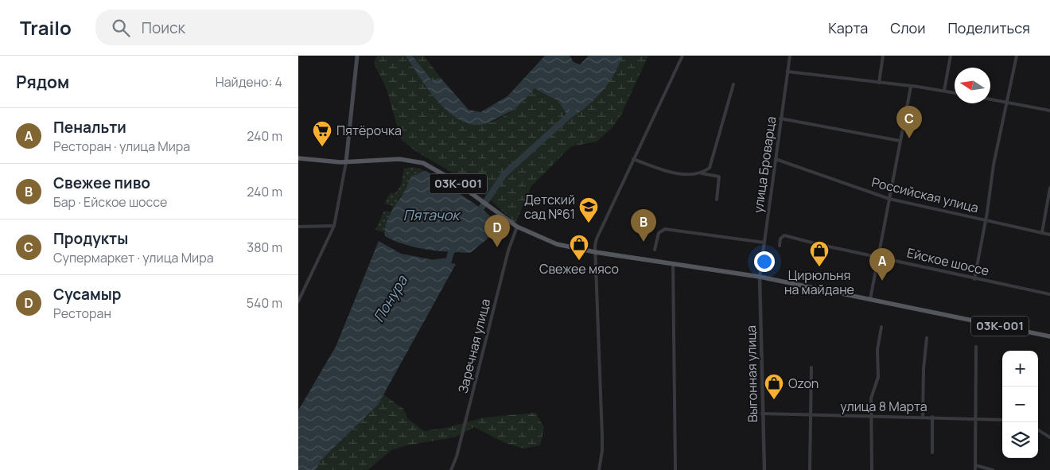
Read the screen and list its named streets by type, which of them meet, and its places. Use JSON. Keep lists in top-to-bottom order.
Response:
{
  "streets": {
    "main road": ["03К-001"],
    "street": [
      "улица Броварца",
      "Российская улица",
      "Ейское шоссе",
      "Заречная улица",
      "Выгонная улица",
      "улица 8 Марта"
    ]
  },
  "crossings": [
    ["улица Броварца", "03К-001"],
    ["улица Броварца", "Российская улица"],
    ["улица Броварца", "Выгонная улица"],
    ["03К-001", "Заречная улица"],
    ["03К-001", "Выгонная улица"],
    ["Выгонная улица", "улица 8 Марта"]
  ],
  "water": ["Пятачок", "Понура"],
  "places": {
    "supermarket": ["Пятёрочка"],
    "school or university": ["Детский сад №61"],
    "shop": ["Свежее мясо", "Цирюльня на майдане", "Ozon"]
  },
  "north": "left",
  "page": {
    "header": "Trailo",
    "search": "Поиск",
    "nav": ["Карта", "Слои", "Поделиться"],
    "heading": ["Рядом", "Найдено: 4"],
    "pins": [
      "C",
      "B",
      "D",
      "A"
    ],
    "list": [
      {
        "mark": "A",
        "name": "Пенальти",
        "note": "Ресторан · улица Мира",
        "value": "240 m"
      },
      {
        "mark": "B",
        "name": "Свежее пиво",
        "note": "Бар · Ейское шоссе",
        "value": "240 m"
      },
      {
        "mark": "C",
        "name": "Продукты",
        "note": "Супермаркет · улица Мира",
        "value": "380 m"
      },
      {
        "mark": "D",
        "name": "Сусамыр",
        "note": "Ресторан",
        "value": "540 m"
      }
    ],
    "map_buttons": ["+", "−"]
  }
}
